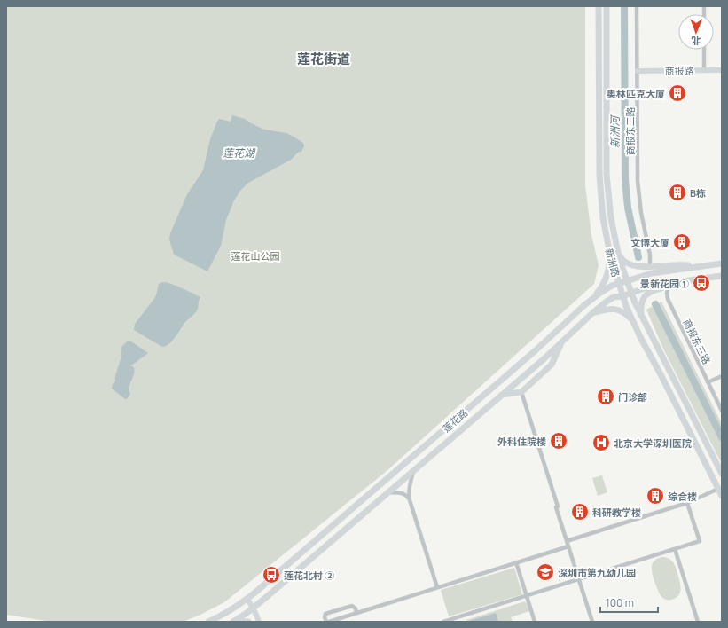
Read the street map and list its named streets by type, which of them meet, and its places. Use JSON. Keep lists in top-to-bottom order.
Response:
{
  "streets": {
    "main road": ["新洲路", "莲花路"],
    "street": ["商报路", "商报东二路", "商报东三路"]
  },
  "crossings": [
    ["商报路", "商报东二路"],
    ["新洲路", "莲花路"]
  ],
  "districts": ["莲花街道"],
  "water": ["新洲河", "莲花湖"],
  "parks": ["莲花山公园"],
  "places": {
    "building": [
      "奥林匹克大厦",
      "B栋",
      "文博大厦",
      "门诊部",
      "外科住院楼",
      "综合楼",
      "科研教学楼"
    ],
    "bus stop": ["景新花园①", "莲花北村 ②"],
    "hospital": ["北京大学深圳医院"],
    "school or university": ["深圳市第九幼儿园"]
  },
  "scale_bar": "100 m",
  "north": "bottom"
}
